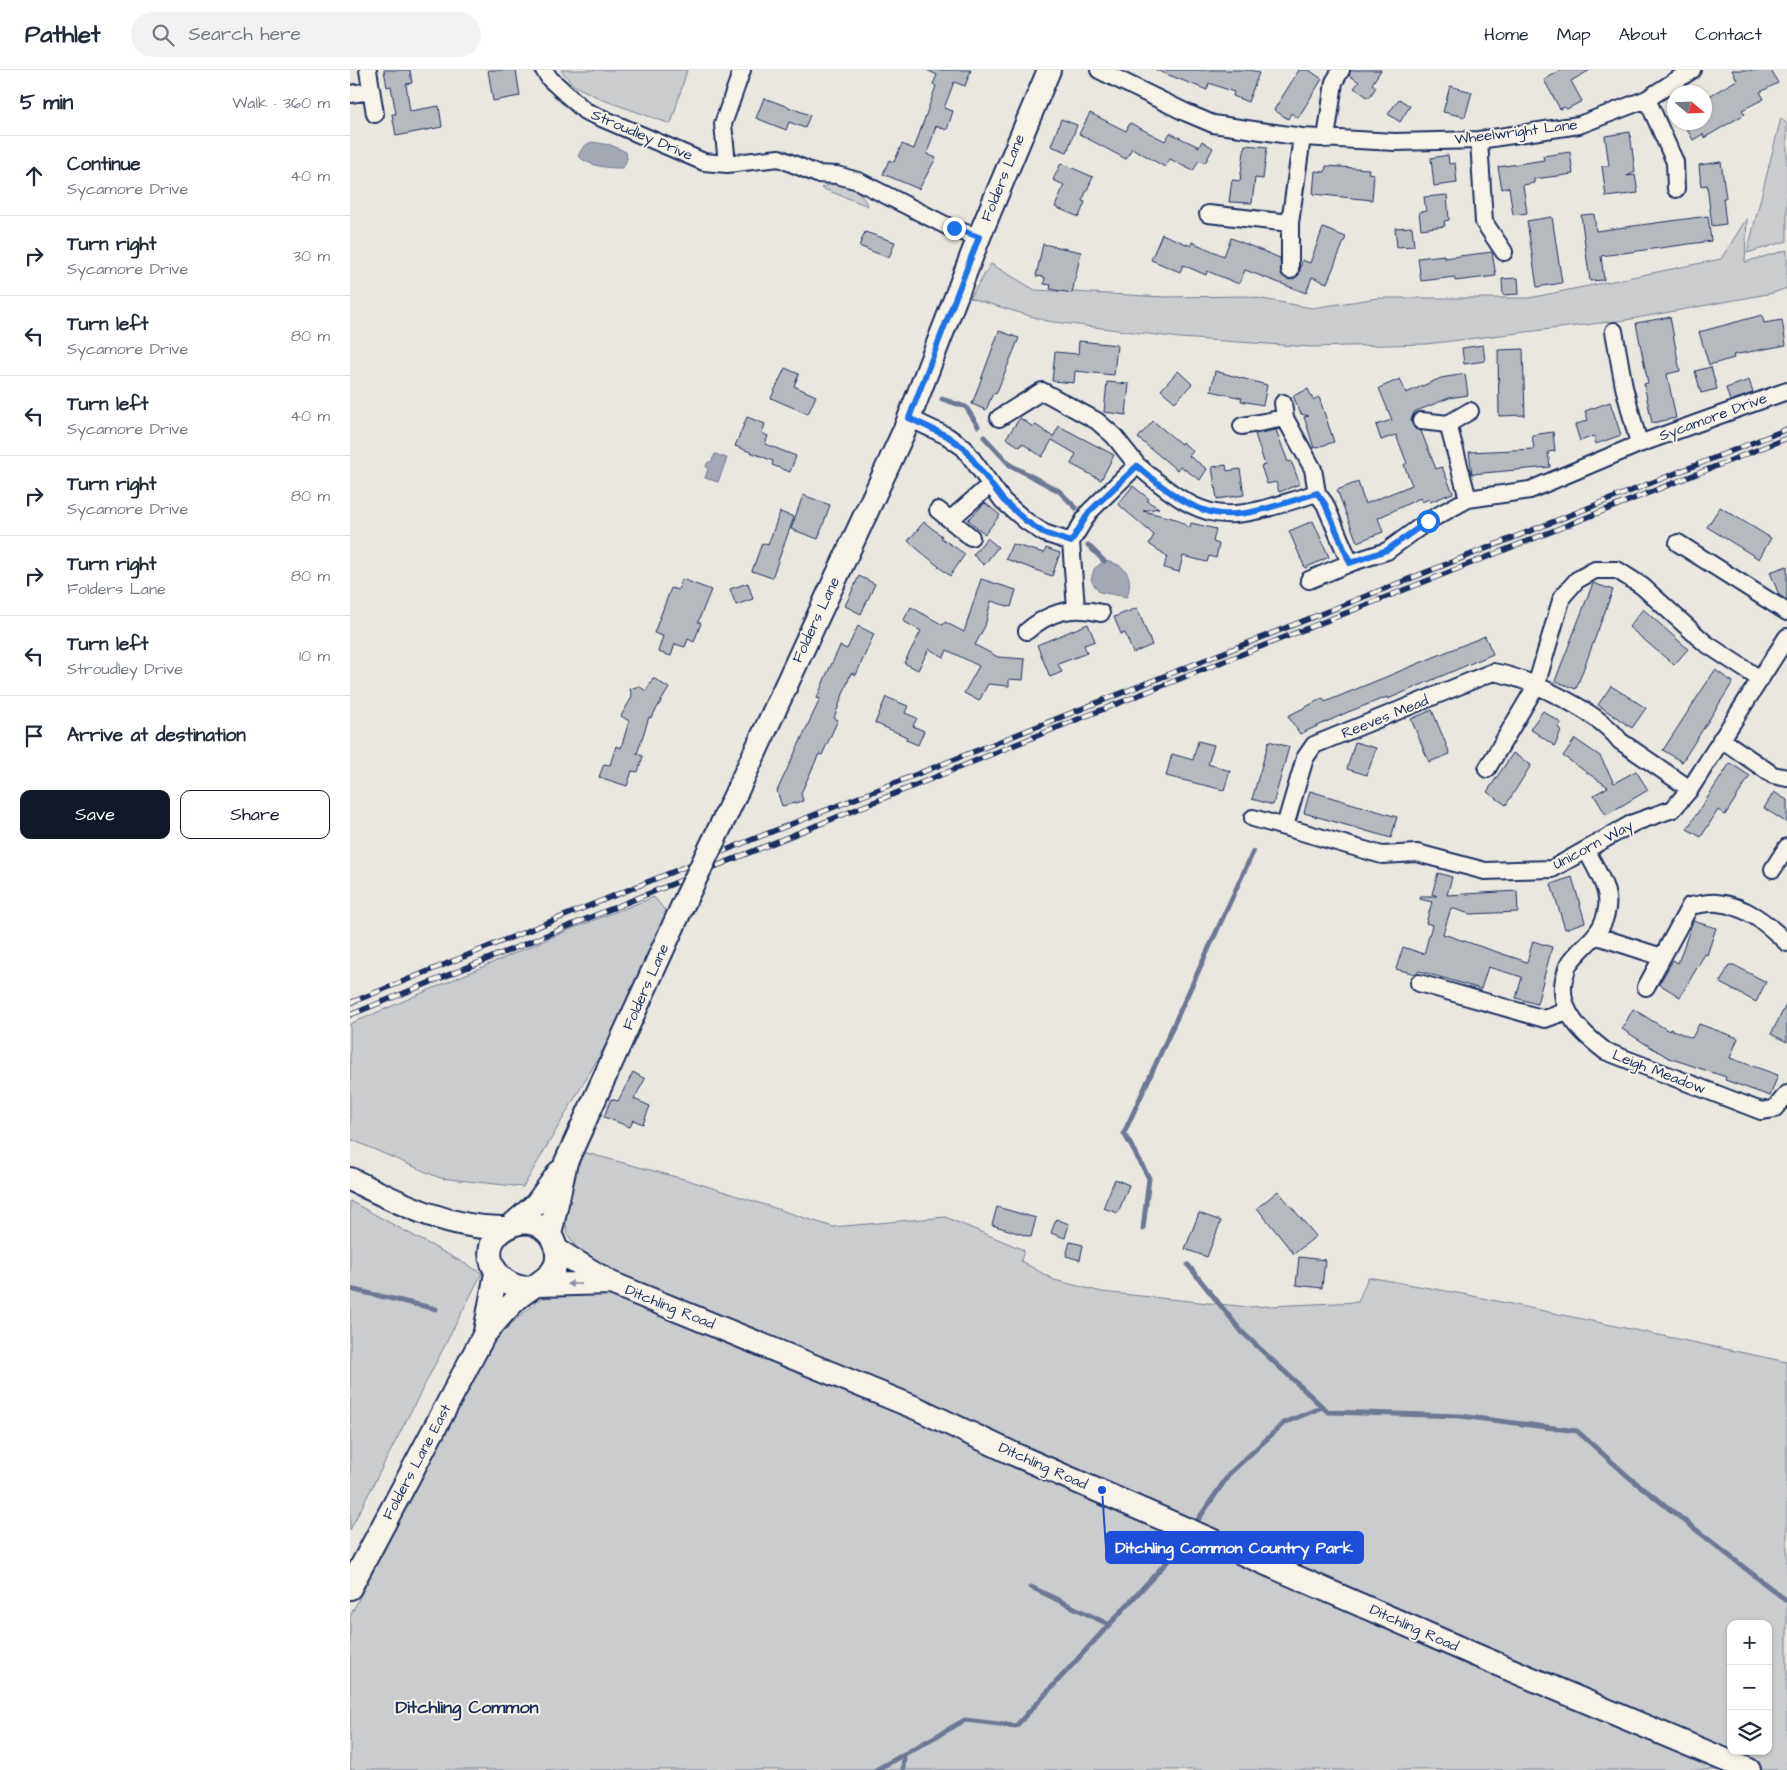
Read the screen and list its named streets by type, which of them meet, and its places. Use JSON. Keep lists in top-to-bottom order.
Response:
{
  "streets": {
    "main road": ["Folders Lane", "Ditchling Road", "Folders Lane East"],
    "street": [
      "Wheelwright Lane",
      "Stroudley Drive",
      "Sycamore Drive",
      "Reeves Mead",
      "Unicorn Way",
      "Leigh Meadow"
    ]
  },
  "crossings": [
    ["Stroudley Drive", "Folders Lane"],
    ["Folders Lane", "Ditchling Road"],
    ["Folders Lane", "Folders Lane East"],
    ["Reeves Mead", "Unicorn Way"],
    ["Unicorn Way", "Leigh Meadow"],
    ["Ditchling Road", "Folders Lane East"]
  ],
  "districts": ["Ditchling Common"],
  "places": ["Ditchling Common Country Park"],
  "north": "right",
  "page": {
    "header": "Pathlet",
    "search": "Search here",
    "nav": [
      "Home",
      "Map",
      "About",
      "Contact"
    ],
    "heading": ["5 min", "Walk · 360 m"],
    "list": [
      ["Continue", "Sycamore Drive", "40 m"],
      ["Turn right", "Sycamore Drive", "30 m"],
      ["Turn left", "Sycamore Drive", "80 m"],
      ["Turn left", "Sycamore Drive", "40 m"],
      ["Turn right", "Sycamore Drive", "80 m"],
      ["Turn right", "Folders Lane", "80 m"],
      ["Turn left", "Stroudley Drive", "10 m"],
      "Arrive at destination"
    ],
    "buttons": ["Save", "Share"],
    "map_buttons": ["+", "−"]
  }
}
